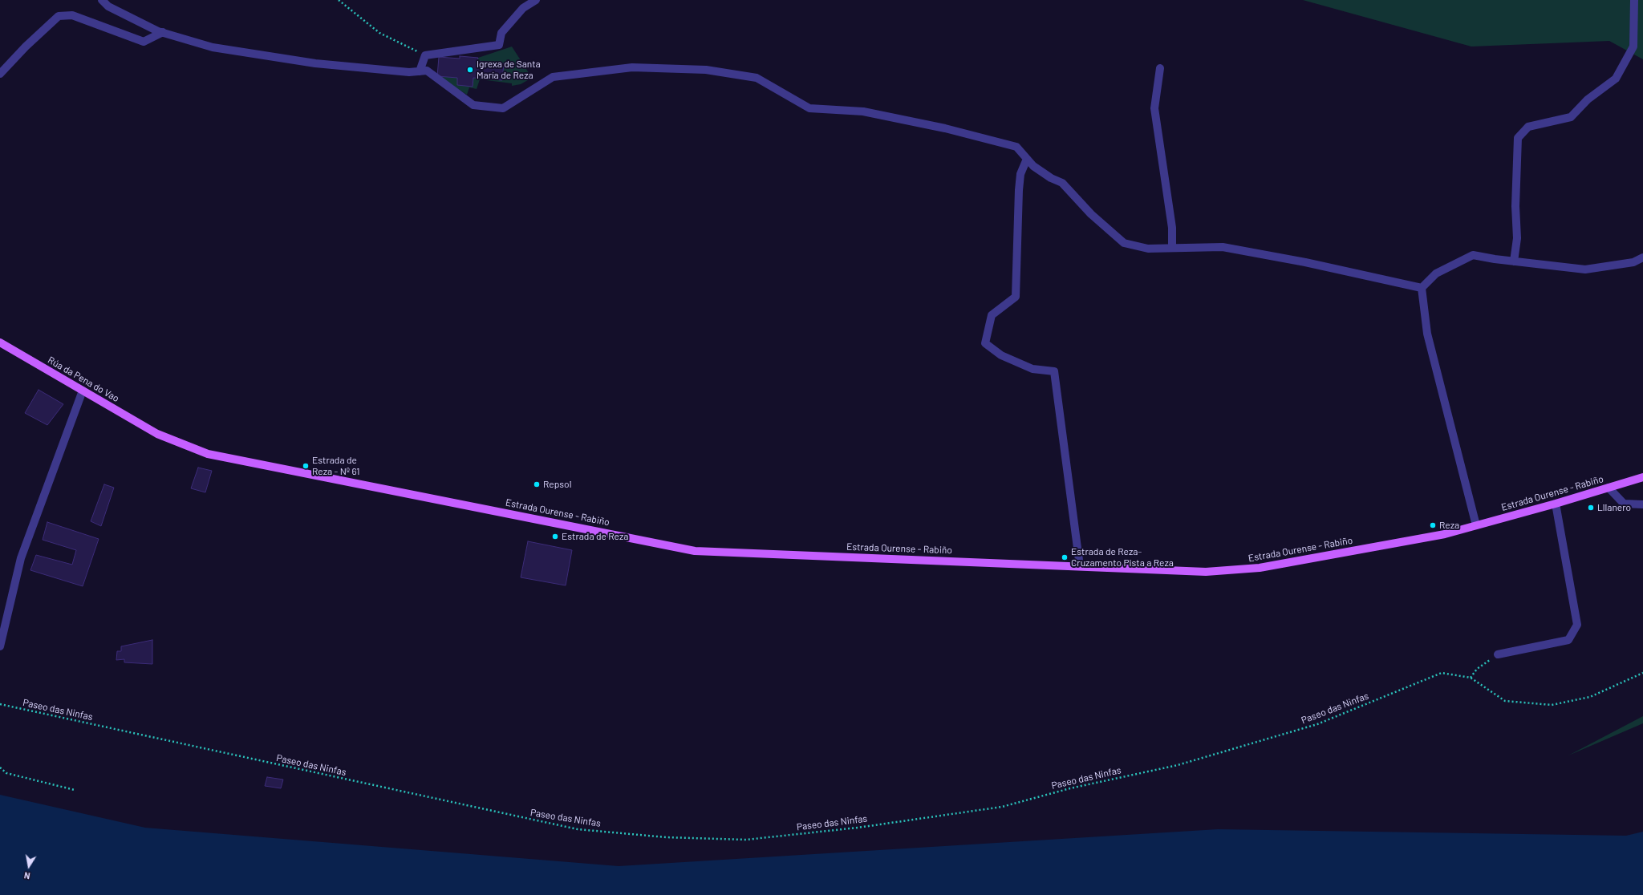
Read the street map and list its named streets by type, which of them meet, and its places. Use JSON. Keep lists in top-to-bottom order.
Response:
{
  "streets": {
    "main road": ["Rúa da Pena do Vao", "Estrada Ourense - Rabiño"],
    "path": ["Paseo das Ninfas"]
  },
  "crossings": [
    ["Rúa da Pena do Vao", "Estrada Ourense - Rabiño"]
  ],
  "places": [
    "Igrexa de Santa María de Reza",
    "Estrada de Reza - Nº 61",
    "Repsol",
    "Lllanero",
    "Reza",
    "Estrada de Reza",
    "Estrada de Reza- Cruzamento Pista a Reza"
  ],
  "north": "bottom"
}
